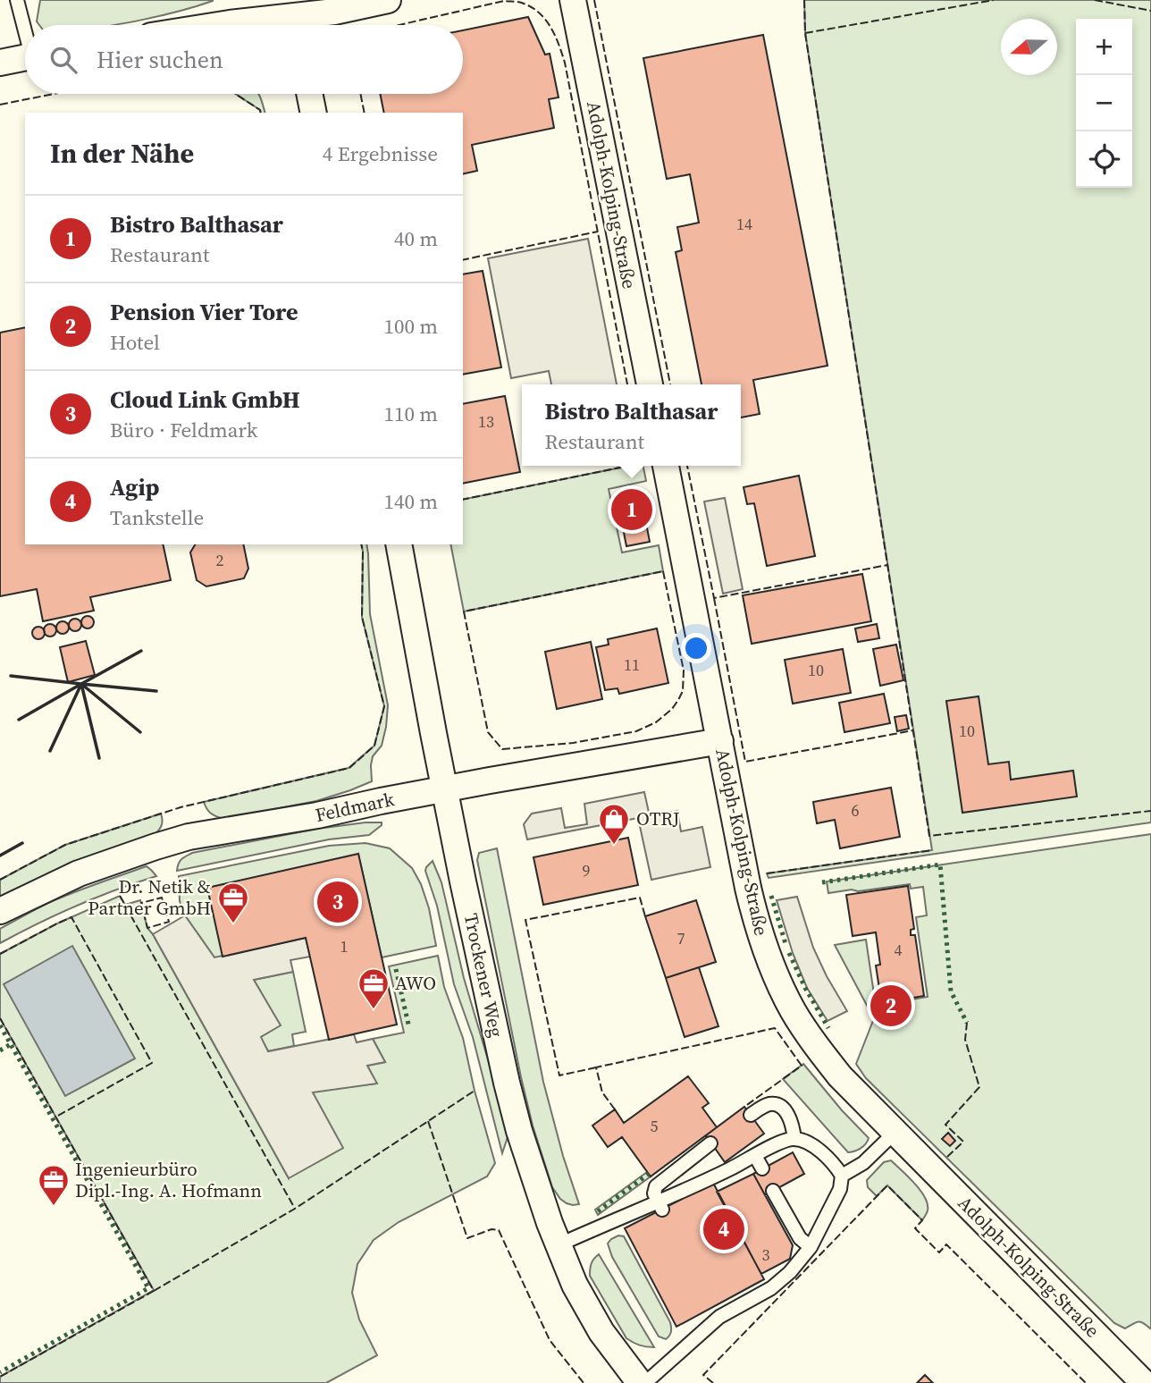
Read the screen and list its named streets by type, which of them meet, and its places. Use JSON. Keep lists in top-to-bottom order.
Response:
{
  "streets": {
    "street": ["Adolph-Kolping-Straße", "Feldmark", "Trockener Weg"]
  },
  "crossings": [
    ["Adolph-Kolping-Straße", "Feldmark"],
    ["Feldmark", "Trockener Weg"]
  ],
  "places": {
    "shop": ["OTRJ"],
    "office": ["Dr. Netik & Partner GmbH", "AWO", "Ingenieurbüro Dipl.-Ing. A. Hofmann"]
  },
  "house_numbers": [
    "14",
    "13",
    "2",
    "11",
    "10",
    "10",
    "6",
    "9",
    "7",
    "1",
    "4",
    "5",
    "3"
  ],
  "north": "left",
  "page": {
    "map_buttons": ["+", "−"],
    "search": "Hier suchen",
    "heading": ["In der Nähe", "4 Ergebnisse"],
    "list": [
      {
        "mark": "1",
        "name": "Bistro Balthasar",
        "note": "Restaurant",
        "value": "40 m"
      },
      {
        "mark": "2",
        "name": "Pension Vier Tore",
        "note": "Hotel",
        "value": "100 m"
      },
      {
        "mark": "3",
        "name": "Cloud Link GmbH",
        "note": "Büro · Feldmark",
        "value": "110 m"
      },
      {
        "mark": "4",
        "name": "Agip",
        "note": "Tankstelle",
        "value": "140 m"
      }
    ],
    "popup": ["Bistro Balthasar", "Restaurant"],
    "pins": [
      "1",
      "3",
      "2",
      "4"
    ]
  }
}
